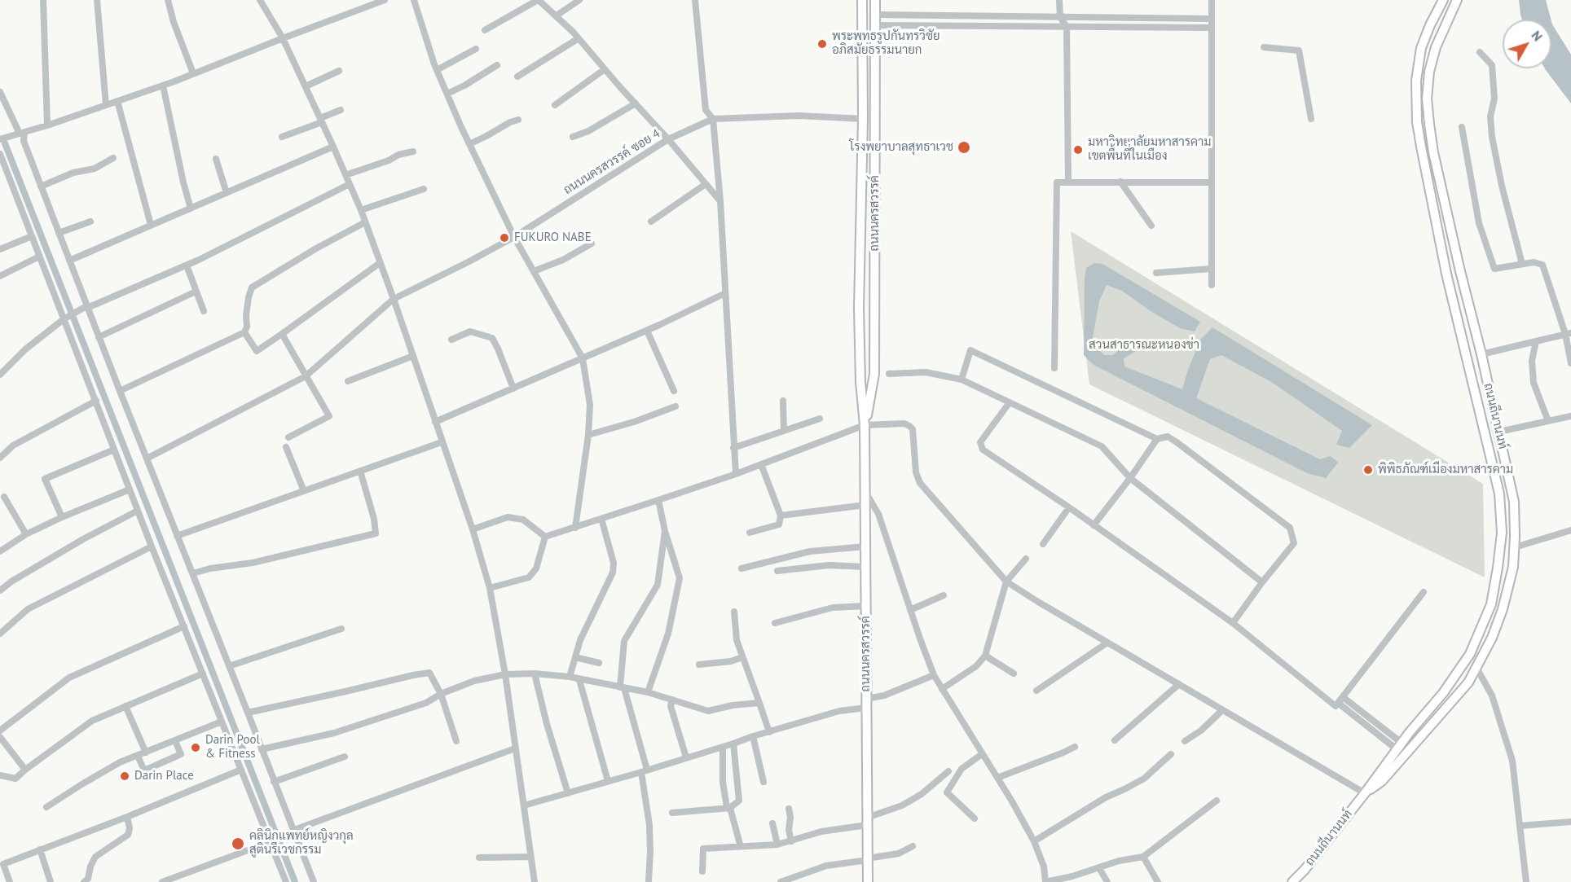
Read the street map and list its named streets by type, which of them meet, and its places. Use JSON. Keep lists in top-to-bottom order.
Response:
{
  "streets": {
    "main road": ["ถนนนครสวรรค์", "ถนนถีนานนท์"],
    "street": ["ถนนนครสวรรค์ ซอย 4"]
  },
  "crossings": [
    ["ถนนนครสวรรค์ ซอย 4", "ถนนนครสวรรค์"]
  ],
  "parks": ["สวนสาธารณะหนองข่า"],
  "places": [
    "พระพุทธรูปกันทรวิชัย อภิสมัยธรรมนายก",
    "โรงพยาบาลสุทธาเวช",
    "มหาวิทยาลัยมหาสารคาม เขตพื้นที่ในเมือง",
    "FUKURO NABE",
    "พิพิธภัณฑ์เมืองมหาสารคาม",
    "Darin Pool & Fitness",
    "Darin Place",
    "คลินิกแพทย์หญิงวกุล สูตินรีเวชกรรม"
  ],
  "north": "top right"
}
